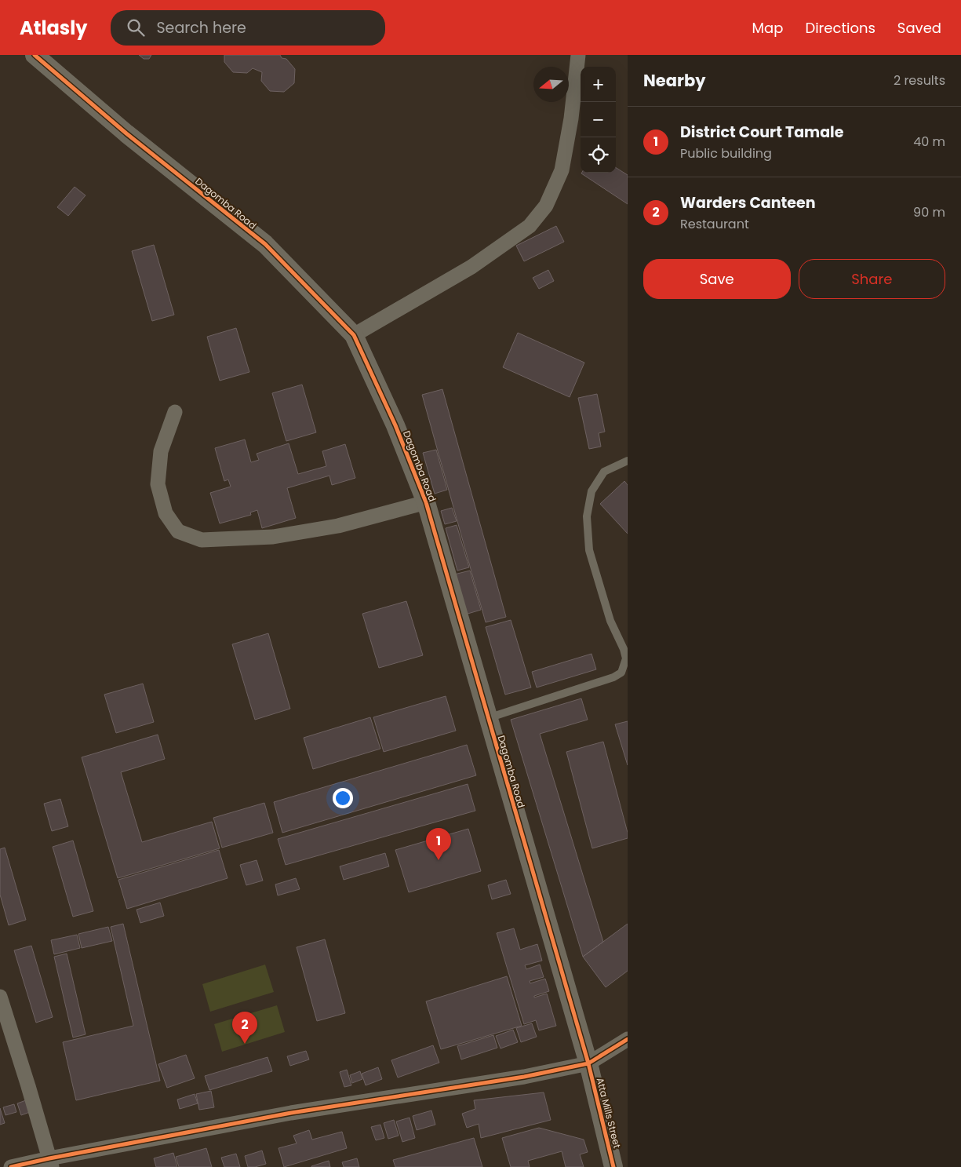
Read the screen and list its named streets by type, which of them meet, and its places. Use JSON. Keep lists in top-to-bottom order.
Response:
{
  "streets": {
    "street": ["Dagomba Road", "Atta Mills Street"]
  },
  "crossings": [
    ["Dagomba Road", "Atta Mills Street"]
  ],
  "north": "left",
  "page": {
    "header": "Atlasly",
    "search": "Search here",
    "nav": ["Map", "Directions", "Saved"],
    "heading": ["Nearby", "2 results"],
    "map_buttons": ["+", "−"],
    "list": [
      {
        "mark": "1",
        "name": "District Court Tamale",
        "note": "Public building",
        "value": "40 m"
      },
      {
        "mark": "2",
        "name": "Warders Canteen",
        "note": "Restaurant",
        "value": "90 m"
      }
    ],
    "buttons": ["Save", "Share"],
    "pins": ["1", "2"]
  }
}
